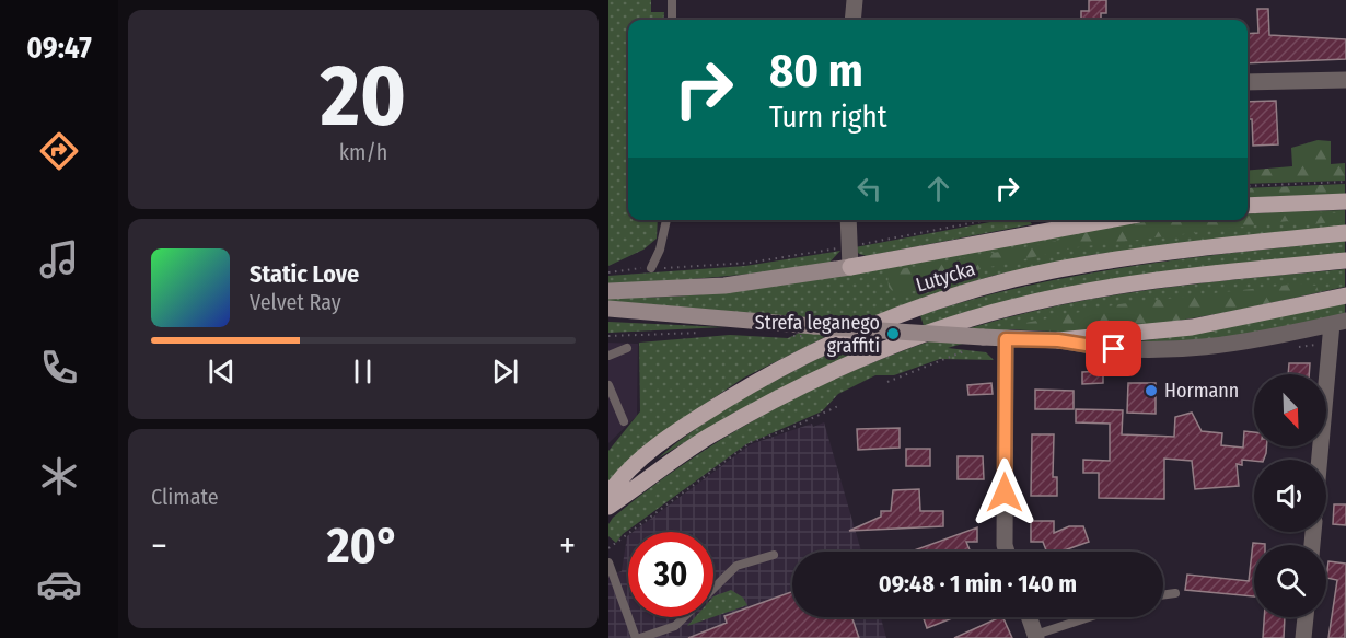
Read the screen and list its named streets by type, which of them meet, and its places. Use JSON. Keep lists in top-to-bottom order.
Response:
{
  "streets": {
    "main road": ["Lutycka"]
  },
  "places": ["Strefa leganego graffiti", "Hormann"],
  "north": "bottom right",
  "page": {
    "tabs": "09:47",
    "tile": [
      ["20", "km/h"],
      "Climate"
    ],
    "turn": ["80 m", "Turn right"],
    "song": ["Static Love", "Velvet Ray"],
    "heat": ["−", "20°", "+"],
    "limit": "30",
    "trip": "09:48 · 1 min · 140 m"
  }
}
